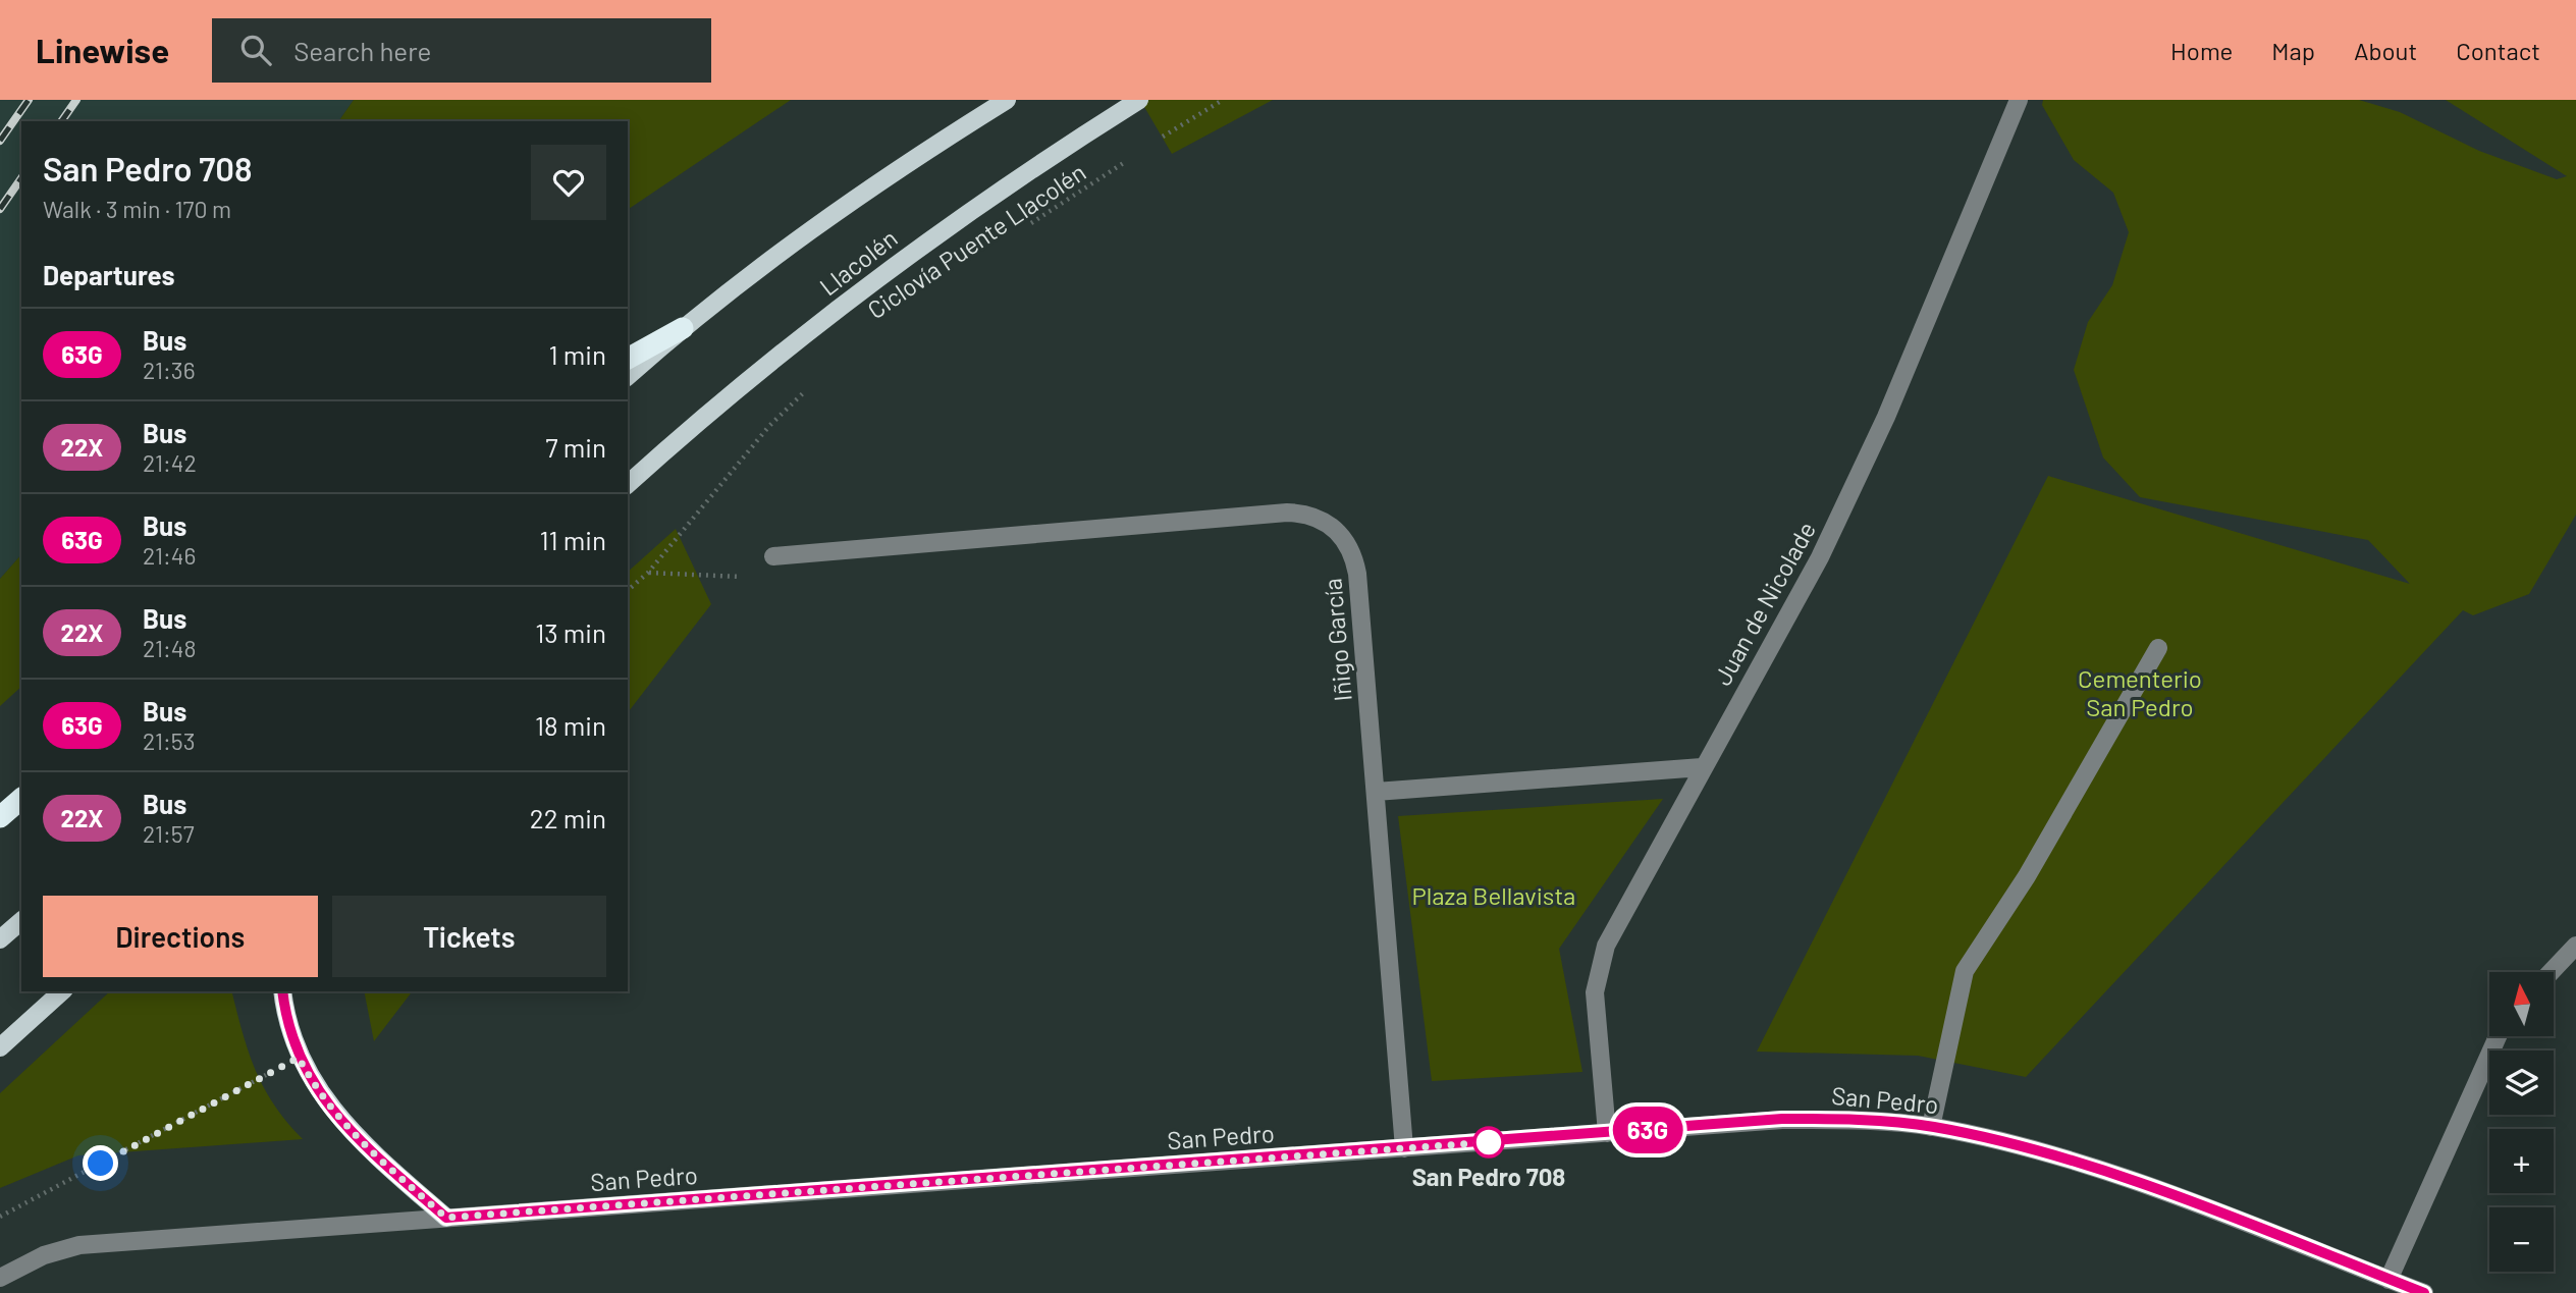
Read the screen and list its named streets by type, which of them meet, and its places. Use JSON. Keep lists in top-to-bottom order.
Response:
{
  "streets": {
    "main road": ["Llacolén"],
    "street": ["Juan de Nicolade", "Iñigo García", "San Pedro"],
    "path": ["Ciclovía Puente Llacolén"]
  },
  "crossings": [
    ["Juan de Nicolade", "San Pedro"],
    ["Iñigo García", "San Pedro"]
  ],
  "parks": ["Cementerio San Pedro", "Plaza Bellavista"],
  "places": ["San Pedro 708"],
  "lines": ["bus line 63G"],
  "north": "top",
  "page": {
    "header": "Linewise",
    "search": "Search here",
    "nav": [
      "Home",
      "Map",
      "About",
      "Contact"
    ],
    "on_map": "63G",
    "heading": [
      ["San Pedro 708", "Walk · 3 min · 170 m"],
      "Departures"
    ],
    "list": [
      {
        "mark": "63G",
        "name": "Bus",
        "note": "21:36",
        "value": "1 min"
      },
      {
        "mark": "22X",
        "name": "Bus",
        "note": "21:42",
        "value": "7 min"
      },
      {
        "mark": "63G",
        "name": "Bus",
        "note": "21:46",
        "value": "11 min"
      },
      {
        "mark": "22X",
        "name": "Bus",
        "note": "21:48",
        "value": "13 min"
      },
      {
        "mark": "63G",
        "name": "Bus",
        "note": "21:53",
        "value": "18 min"
      },
      {
        "mark": "22X",
        "name": "Bus",
        "note": "21:57",
        "value": "22 min"
      }
    ],
    "buttons": ["Directions", "Tickets"],
    "map_buttons": ["+", "−"]
  }
}
